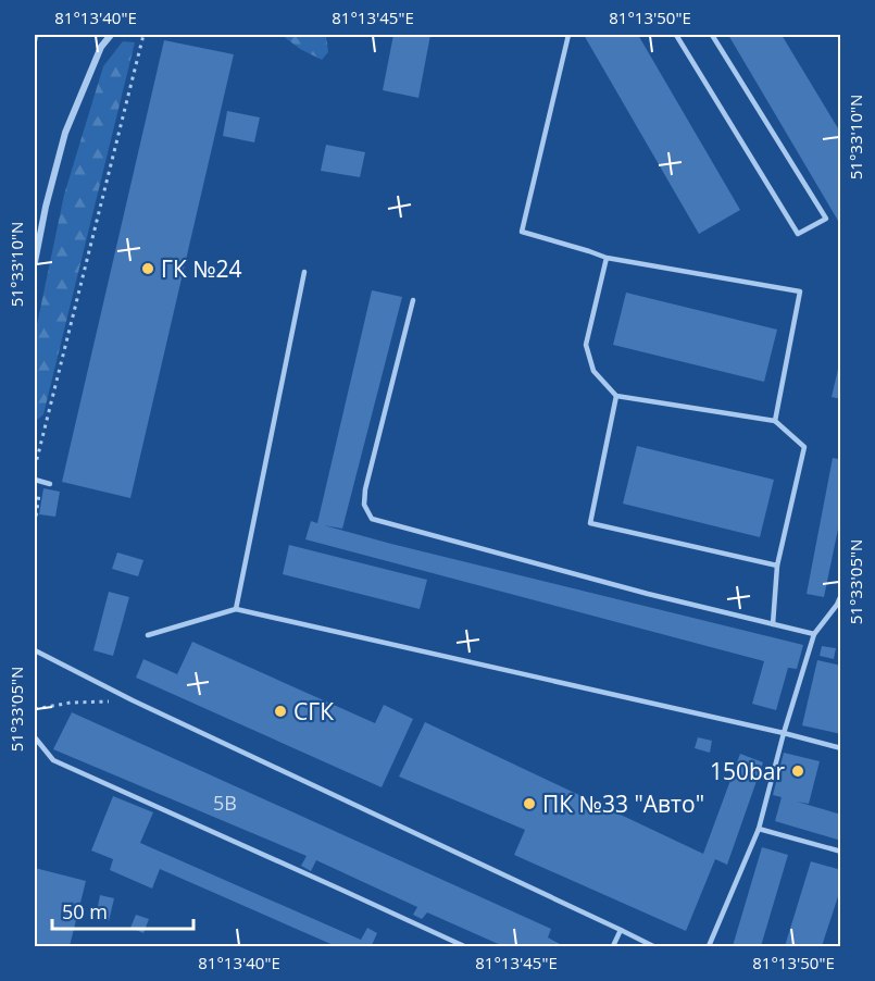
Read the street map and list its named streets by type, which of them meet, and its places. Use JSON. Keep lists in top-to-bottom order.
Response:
{
  "places": [
    "ГК №24",
    "СГК",
    "150bar",
    "ПК №33 \"Авто\""
  ],
  "house_numbers": ["5В"],
  "scale_bar": "50 m",
  "coordinates": [
    "81°13'40\"E",
    "81°13'45\"E",
    "81°13'50\"E",
    "51°33'10\"N",
    "51°33'05\"N"
  ]
}
